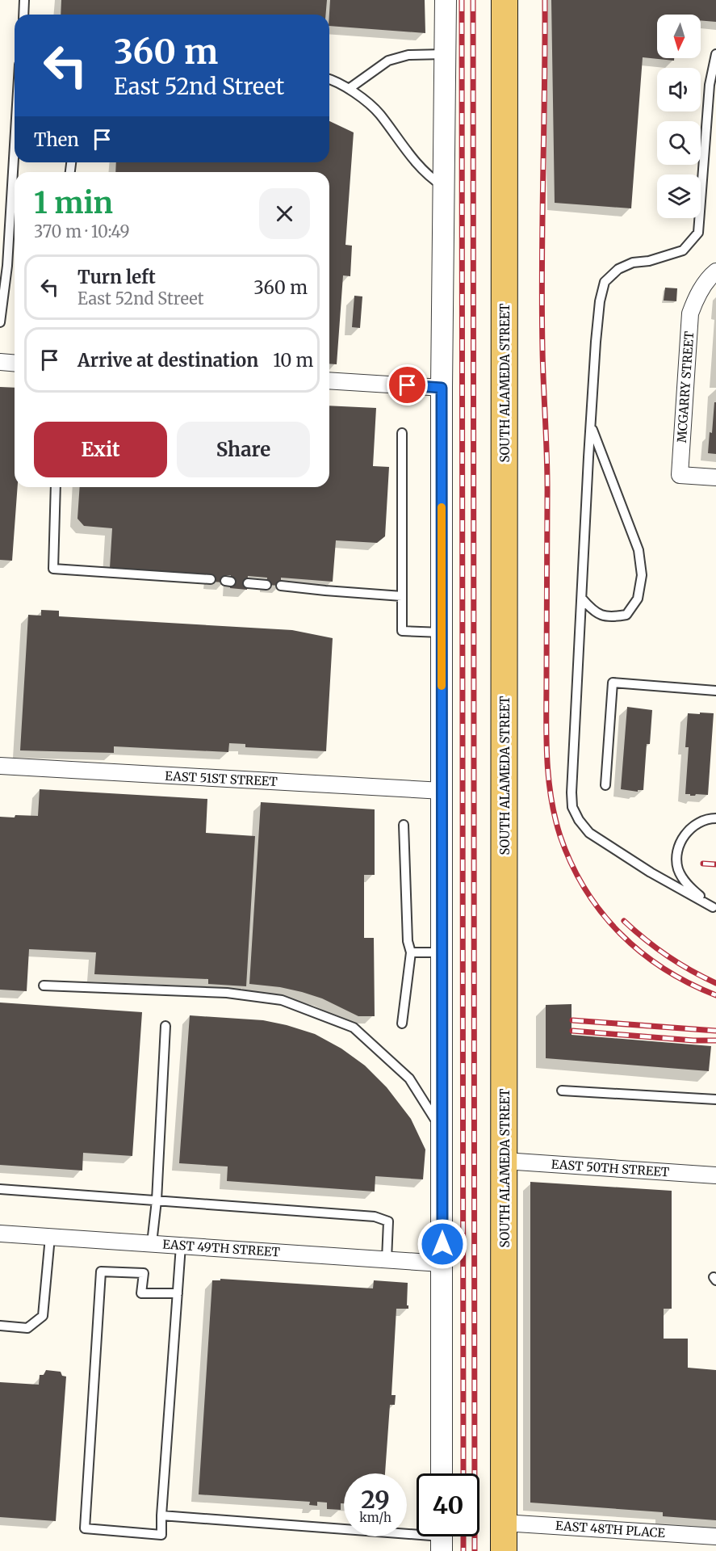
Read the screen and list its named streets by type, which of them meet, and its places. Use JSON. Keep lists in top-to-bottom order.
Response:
{
  "streets": {
    "main road": ["SOUTH ALAMEDA STREET"],
    "street": [
      "MCGARRY STREET",
      "EAST 51ST STREET",
      "EAST 50TH STREET",
      "EAST 49TH STREET",
      "EAST 48TH PLACE"
    ]
  },
  "crossings": [
    ["SOUTH ALAMEDA STREET", "EAST 50TH STREET"],
    ["SOUTH ALAMEDA STREET", "EAST 48TH PLACE"]
  ],
  "north": "bottom",
  "page": {
    "turn": ["360 m", "East 52nd Street"],
    "then": "Then",
    "heading": ["1 min", "370 m · 10:49"],
    "list": [
      {
        "name": "Turn left",
        "note": "East 52nd Street",
        "value": "360 m"
      },
      {
        "name": "Arrive at destination",
        "value": "10 m"
      }
    ],
    "buttons": ["Exit", "Share"],
    "speed": "29 km/h",
    "limit": "40"
  }
}
